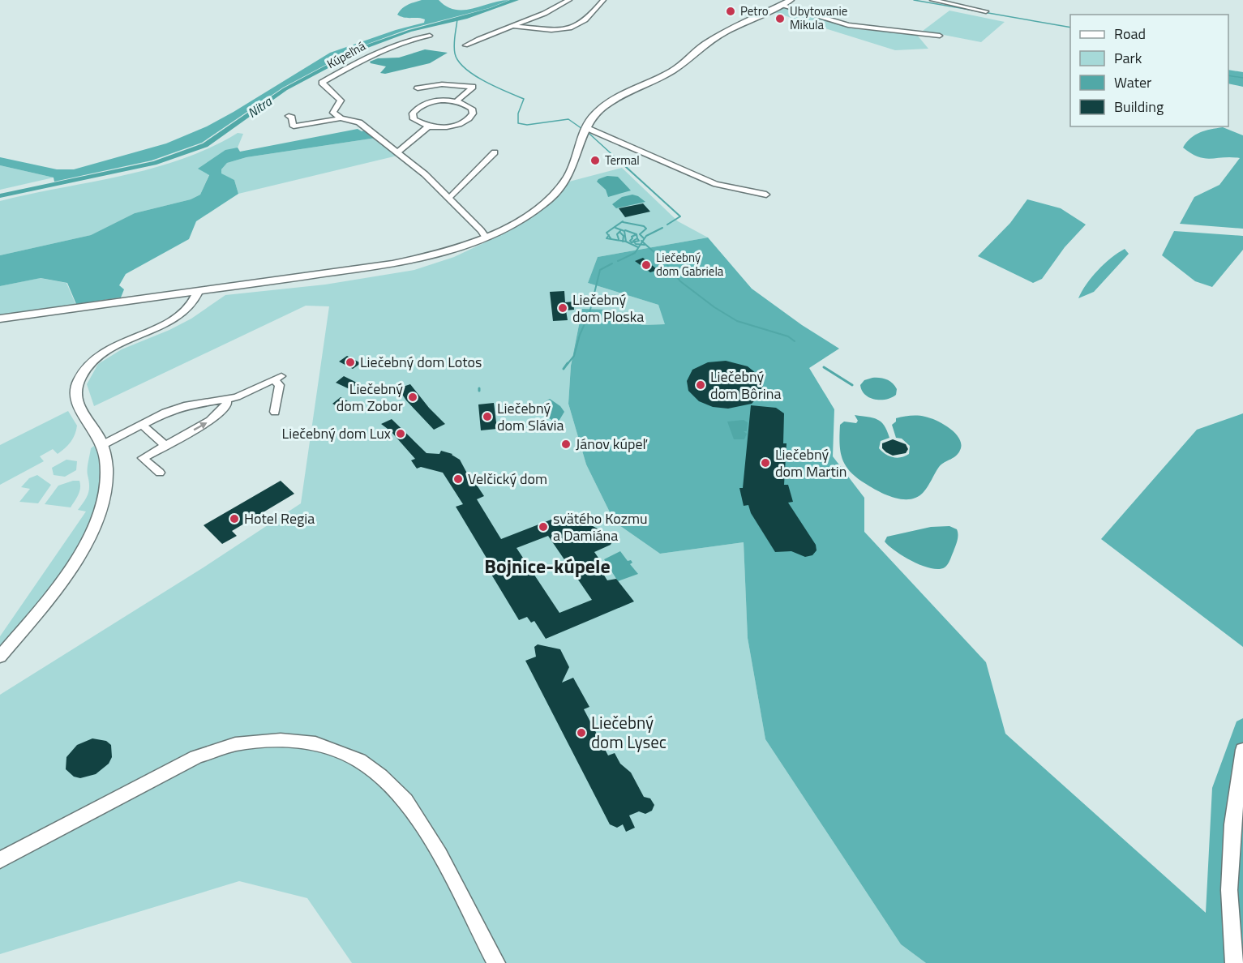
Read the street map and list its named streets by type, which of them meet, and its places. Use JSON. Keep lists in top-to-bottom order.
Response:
{
  "streets": {
    "street": ["Kúpeľná"]
  },
  "districts": ["Bojnice-kúpele"],
  "water": ["Nitra"],
  "places": [
    "Petro",
    "Ubytovanie Mikula",
    "Termal",
    "Liečebný dom Gabriela",
    "Liečebný dom Ploska",
    "Liečebný dom Lotos",
    "Liečebný dom Bôrina",
    "Liečebný dom Zobor",
    "Liečebný dom Slávia",
    "Liečebný dom Lux",
    "Jánov kúpeľ",
    "Liečebný dom Martin",
    "Velčický dom",
    "Hotel Regia",
    "svätého Kozmu a Damiána",
    "Liečebný dom Lysec"
  ],
  "legend": [
    "Road",
    "Park",
    "Water",
    "Building"
  ]
}
